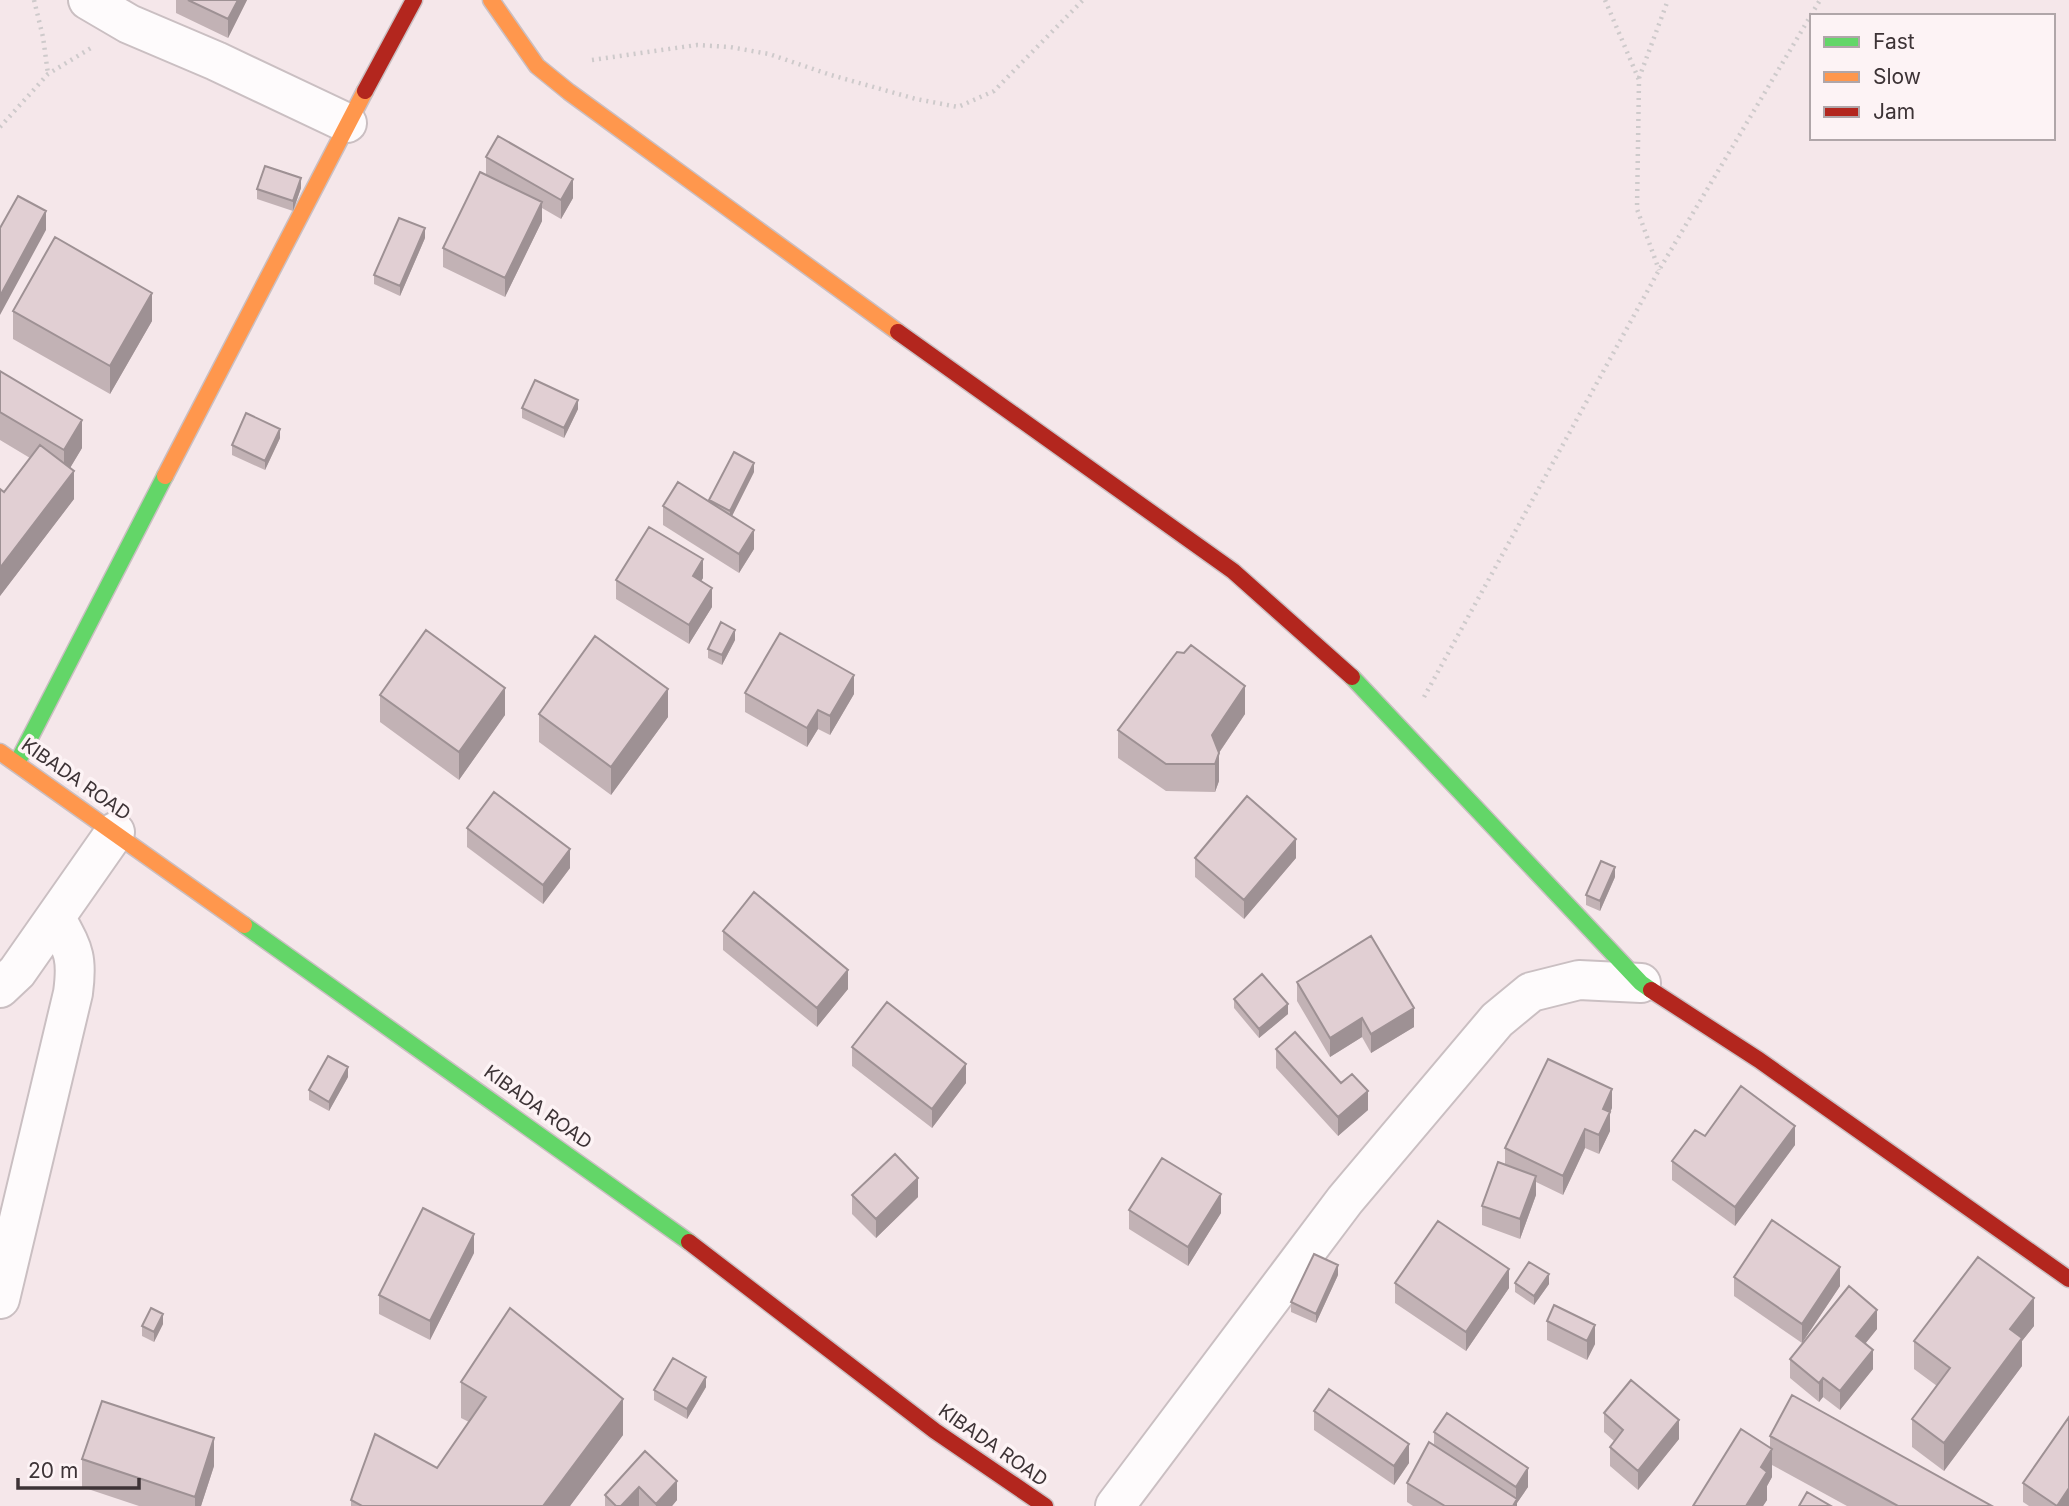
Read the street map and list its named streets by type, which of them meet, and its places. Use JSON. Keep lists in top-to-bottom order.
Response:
{
  "streets": {
    "street": ["KIBADA ROAD"]
  },
  "legend": ["Fast", "Slow", "Jam"],
  "scale_bar": "20 m"
}
